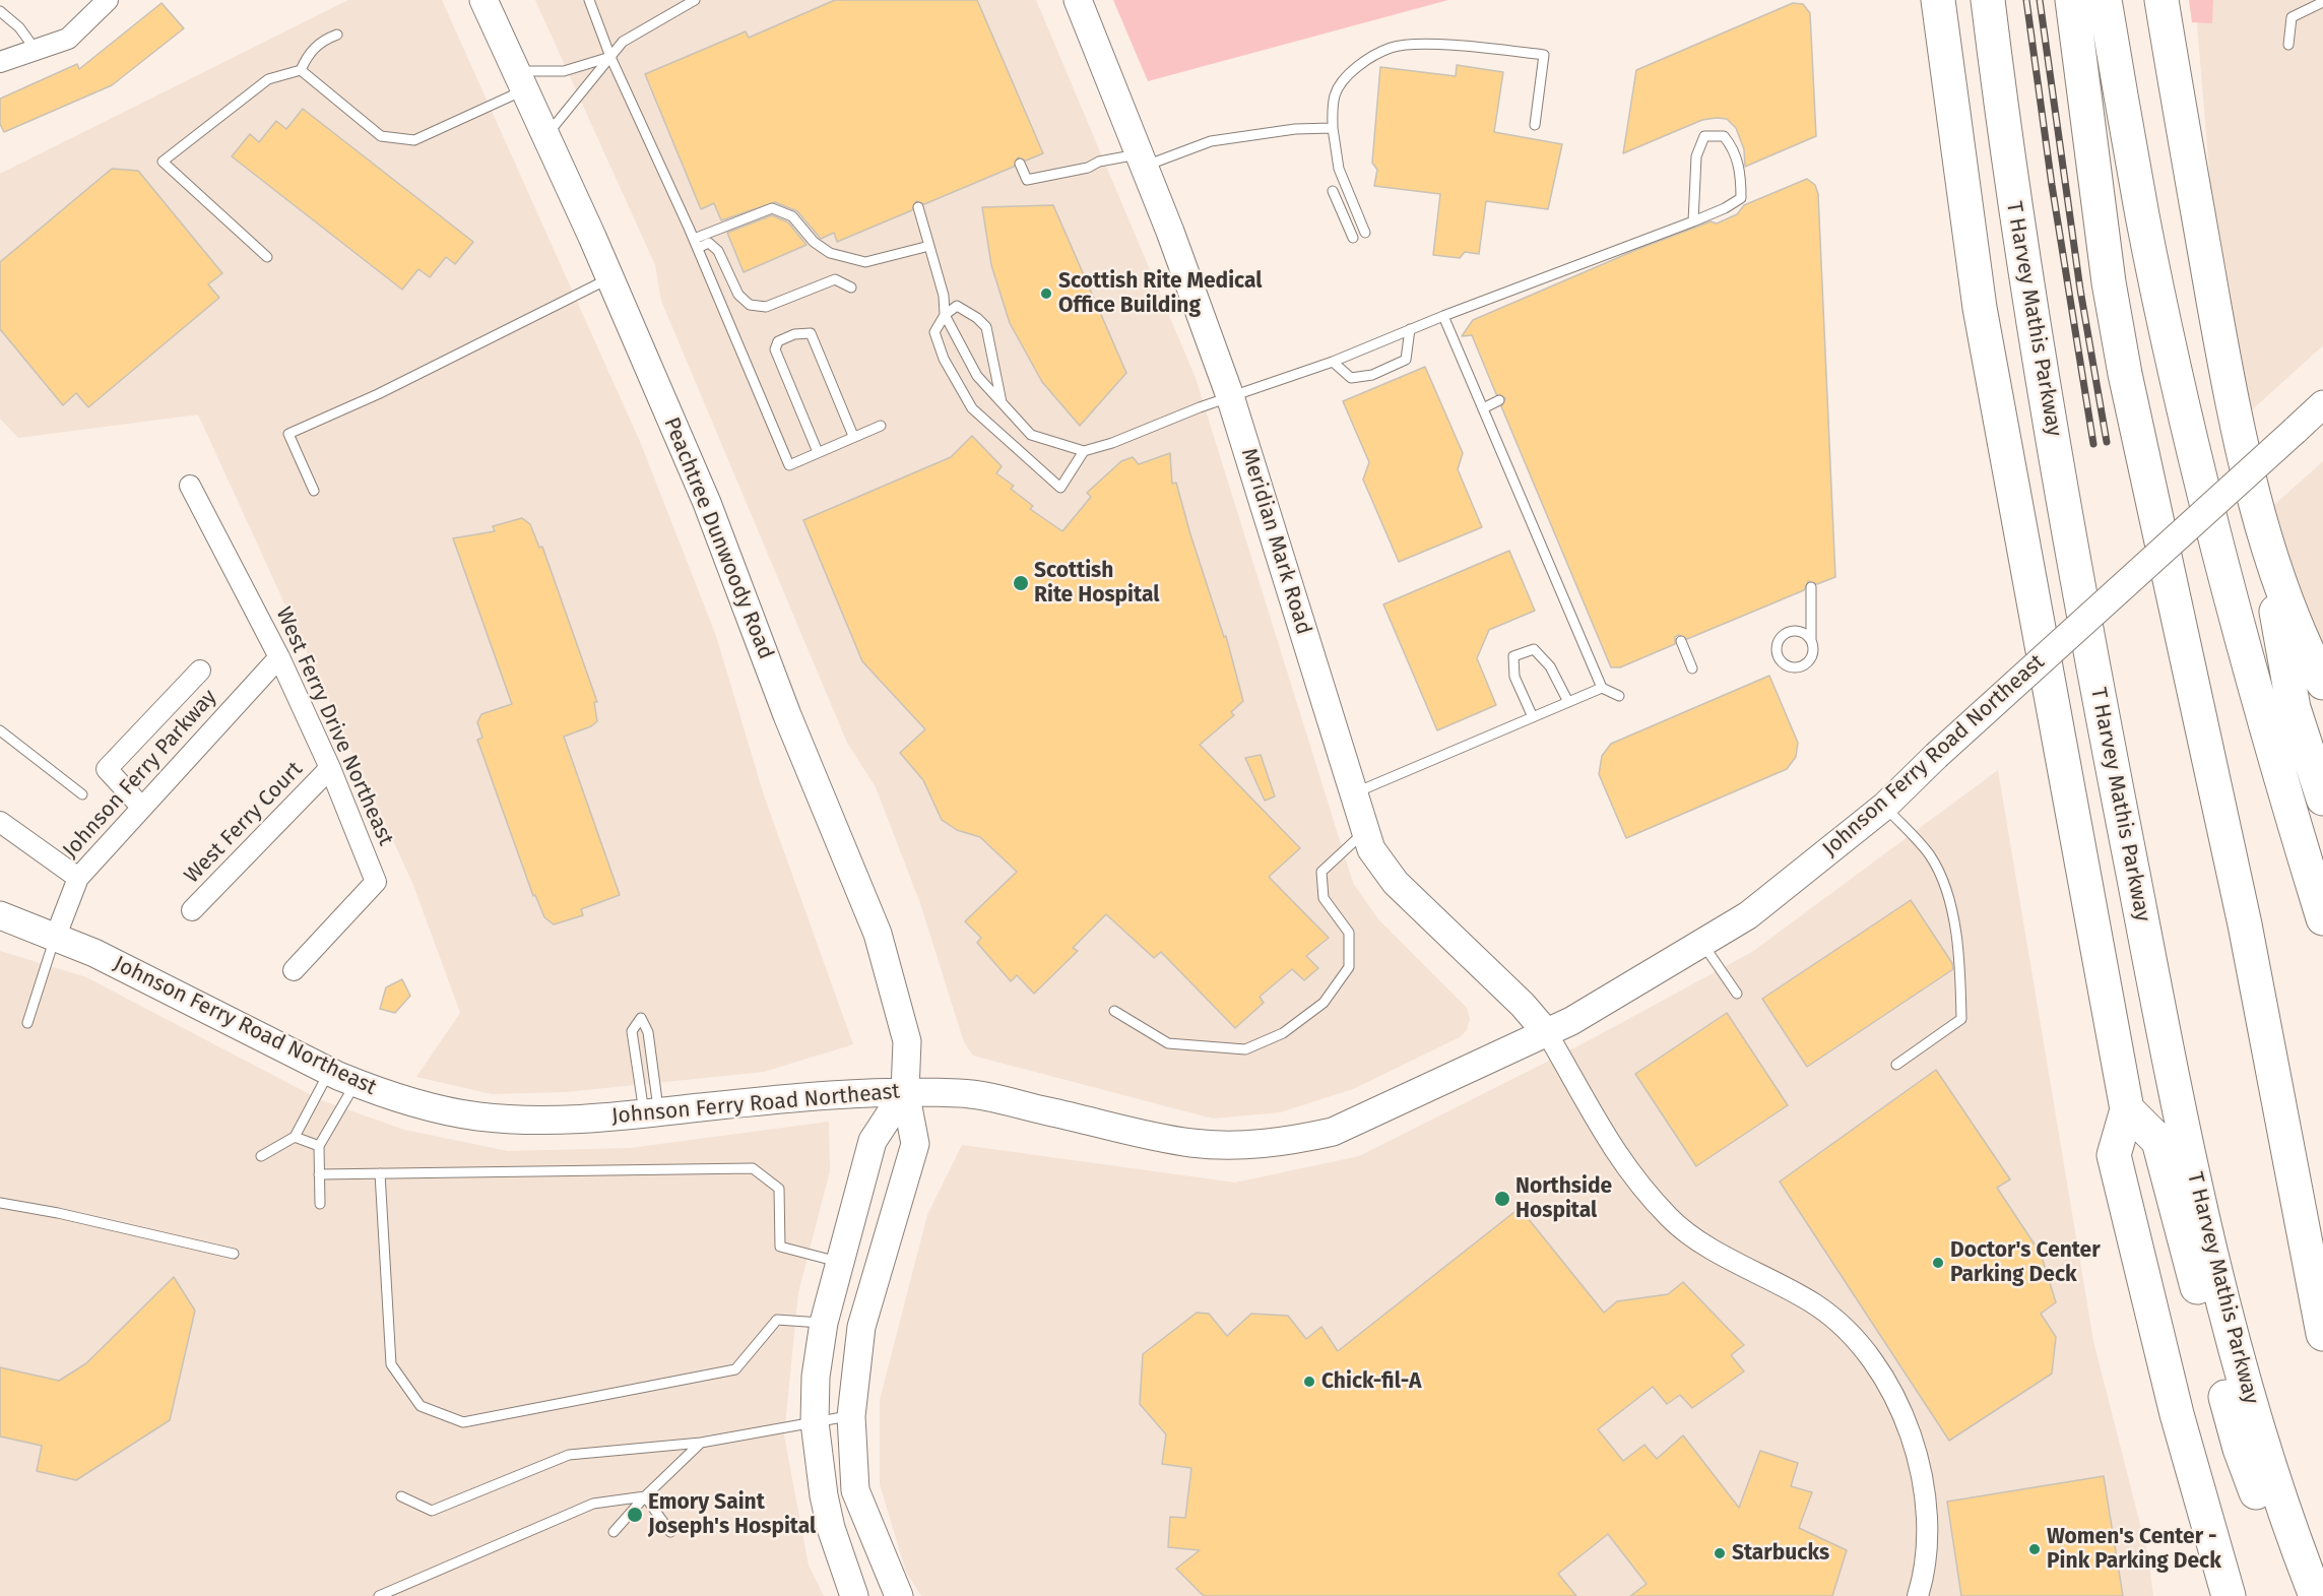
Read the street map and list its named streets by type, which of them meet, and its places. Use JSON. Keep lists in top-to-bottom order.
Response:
{
  "streets": {
    "highway": ["T Harvey Mathis Parkway"],
    "main road": ["Peachtree Dunwoody Road", "Meridian Mark Road", "Johnson Ferry Road Northeast"],
    "street": ["West Ferry Drive Northeast", "Johnson Ferry Parkway", "West Ferry Court"]
  },
  "crossings": [
    ["Peachtree Dunwoody Road", "Johnson Ferry Road Northeast"],
    ["Meridian Mark Road", "Johnson Ferry Road Northeast"],
    ["West Ferry Drive Northeast", "Johnson Ferry Parkway"],
    ["West Ferry Drive Northeast", "West Ferry Court"],
    ["Johnson Ferry Road Northeast", "Johnson Ferry Parkway"]
  ],
  "places": [
    "Scottish Rite Medical Office Building",
    "Scottish Rite Hospital",
    "Northside Hospital",
    "Doctor's Center Parking Deck",
    "Chick-fil-A",
    "Emory Saint Joseph's Hospital",
    "Women's Center - Pink Parking Deck",
    "Starbucks"
  ]
}
